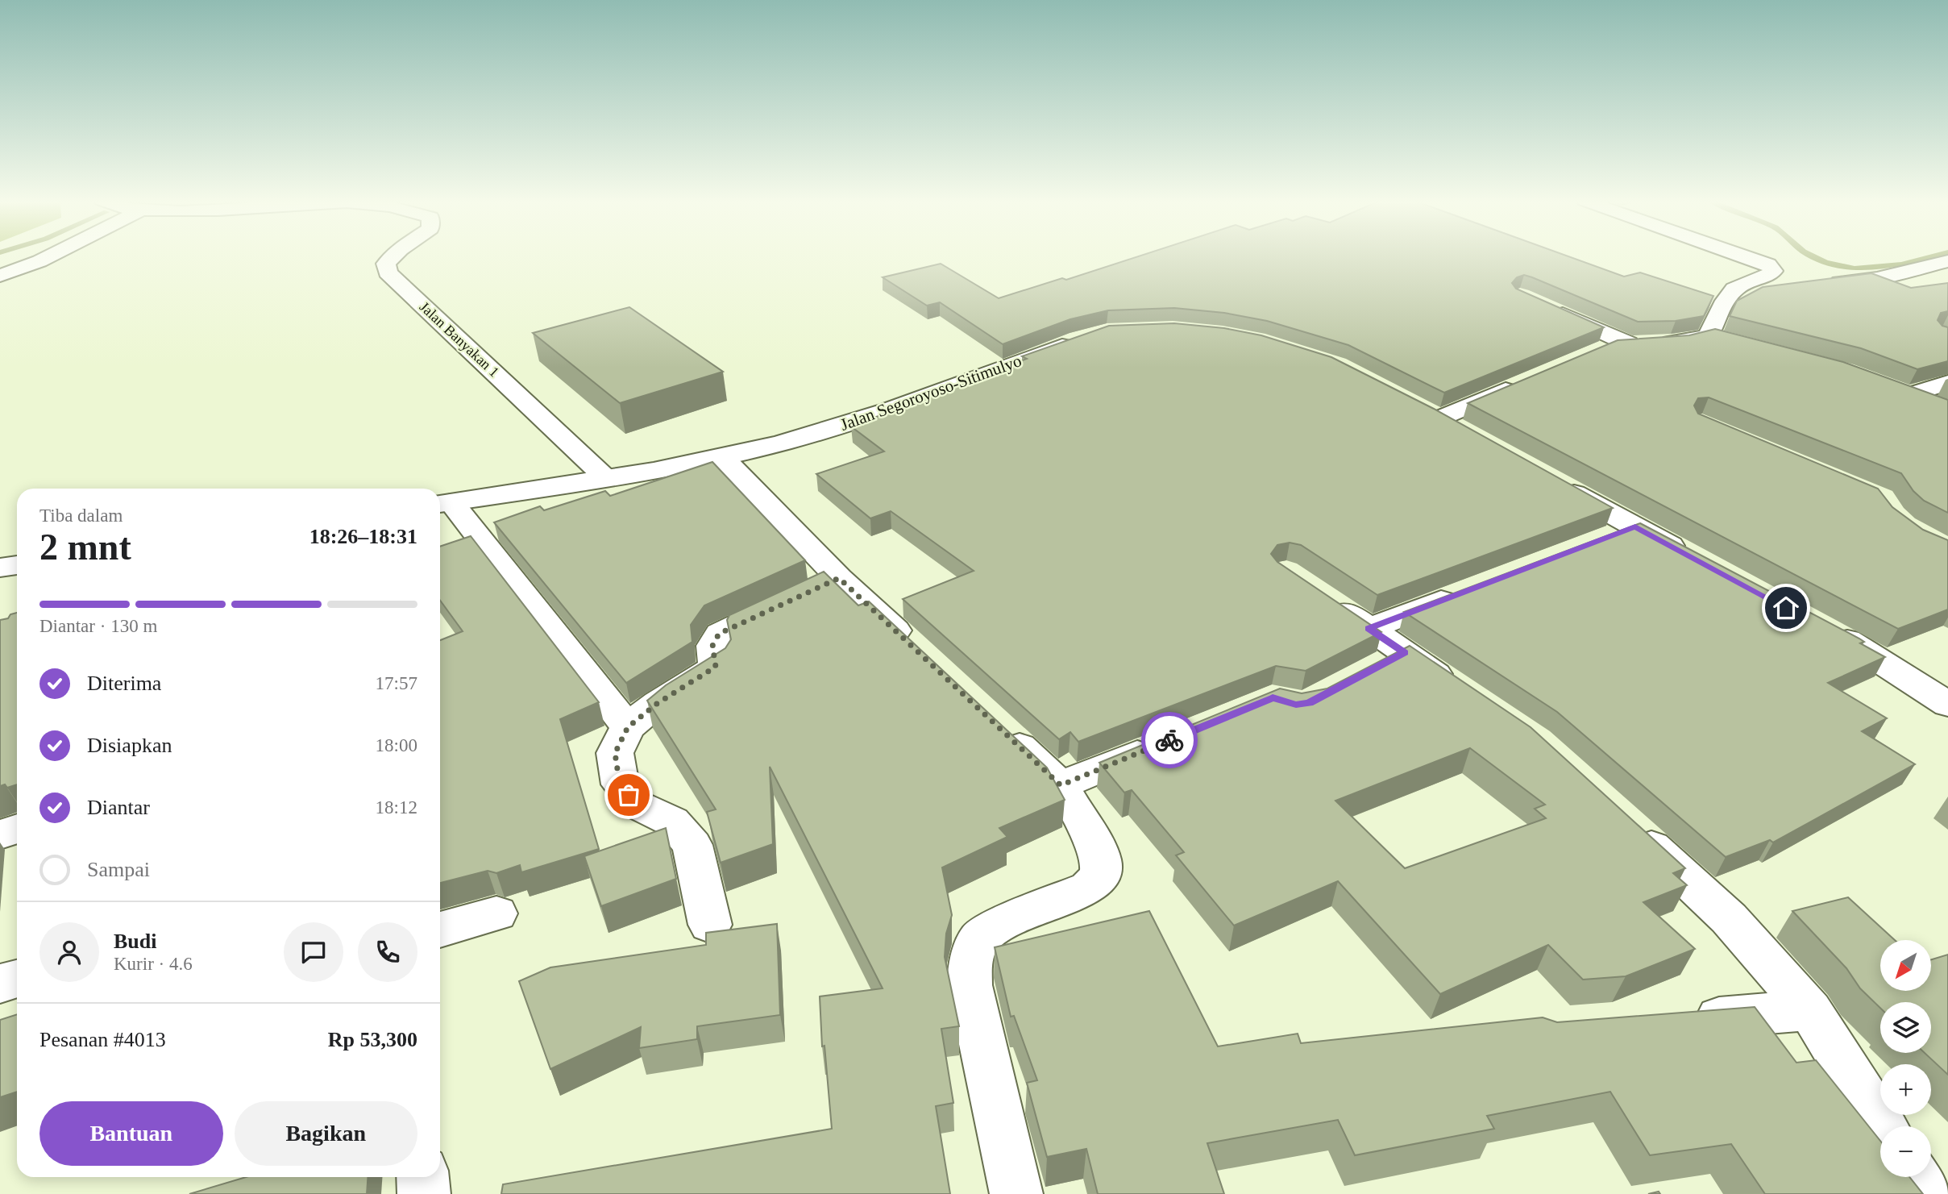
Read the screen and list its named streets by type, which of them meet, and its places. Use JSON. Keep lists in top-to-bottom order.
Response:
{
  "streets": {
    "street": ["Jalan Banyakan 1", "Jalan Segoroyoso-Sitimulyo"]
  },
  "crossings": [
    ["Jalan Banyakan 1", "Jalan Segoroyoso-Sitimulyo"]
  ],
  "north": "bottom left",
  "page": {
    "heading": ["2 mnt", "Tiba dalam", "18:26–18:31"],
    "panel": [
      "Budi",
      "Kurir · 4.6",
      "Pesanan #4013",
      "Rp 53,300"
    ],
    "bar": "Diantar · 130 m",
    "list": [
      ["Diterima", "17:57"],
      ["Disiapkan", "18:00"],
      ["Diantar", "18:12"],
      "Sampai"
    ],
    "map_buttons": ["+", "−"],
    "buttons": ["Bantuan", "Bagikan"]
  }
}
